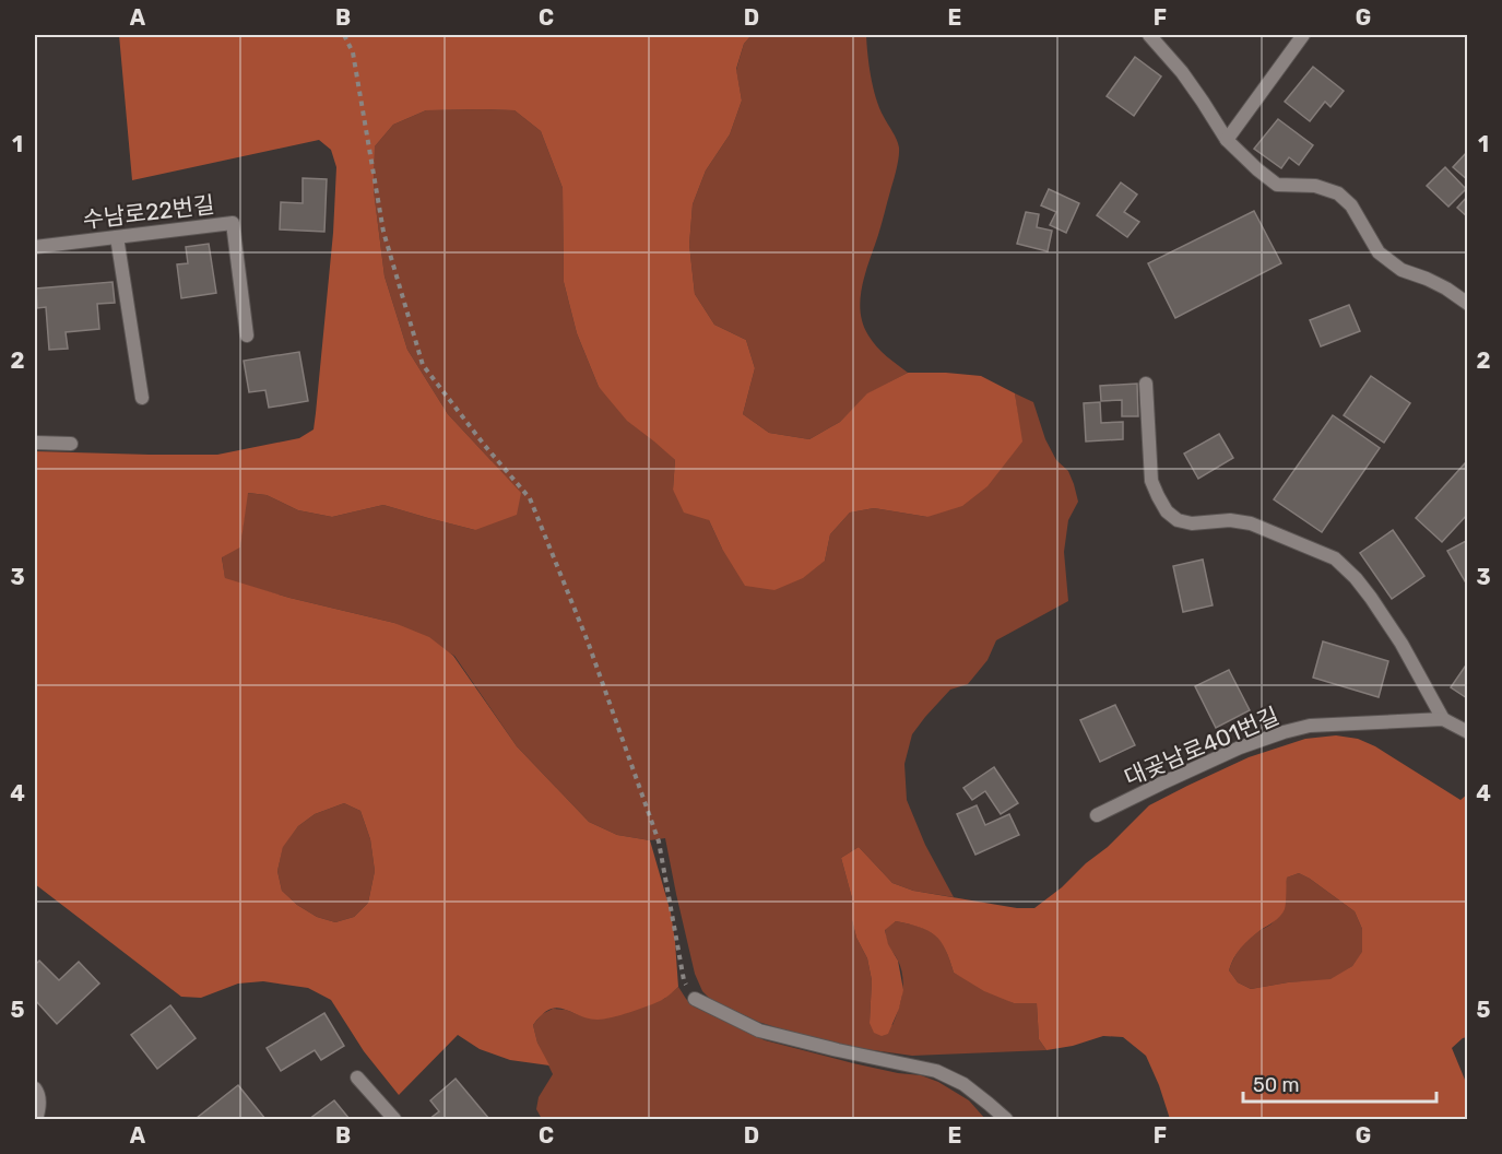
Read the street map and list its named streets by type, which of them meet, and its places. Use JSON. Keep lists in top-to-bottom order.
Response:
{
  "streets": {
    "lane": ["수남로22번길", "대곶남로401번길"]
  },
  "scale_bar": "50 m",
  "grid": {
    "columns": [
      "A",
      "B",
      "C",
      "D",
      "E",
      "F",
      "G"
    ],
    "rows": [
      "1",
      "2",
      "3",
      "4",
      "5"
    ]
  }
}
